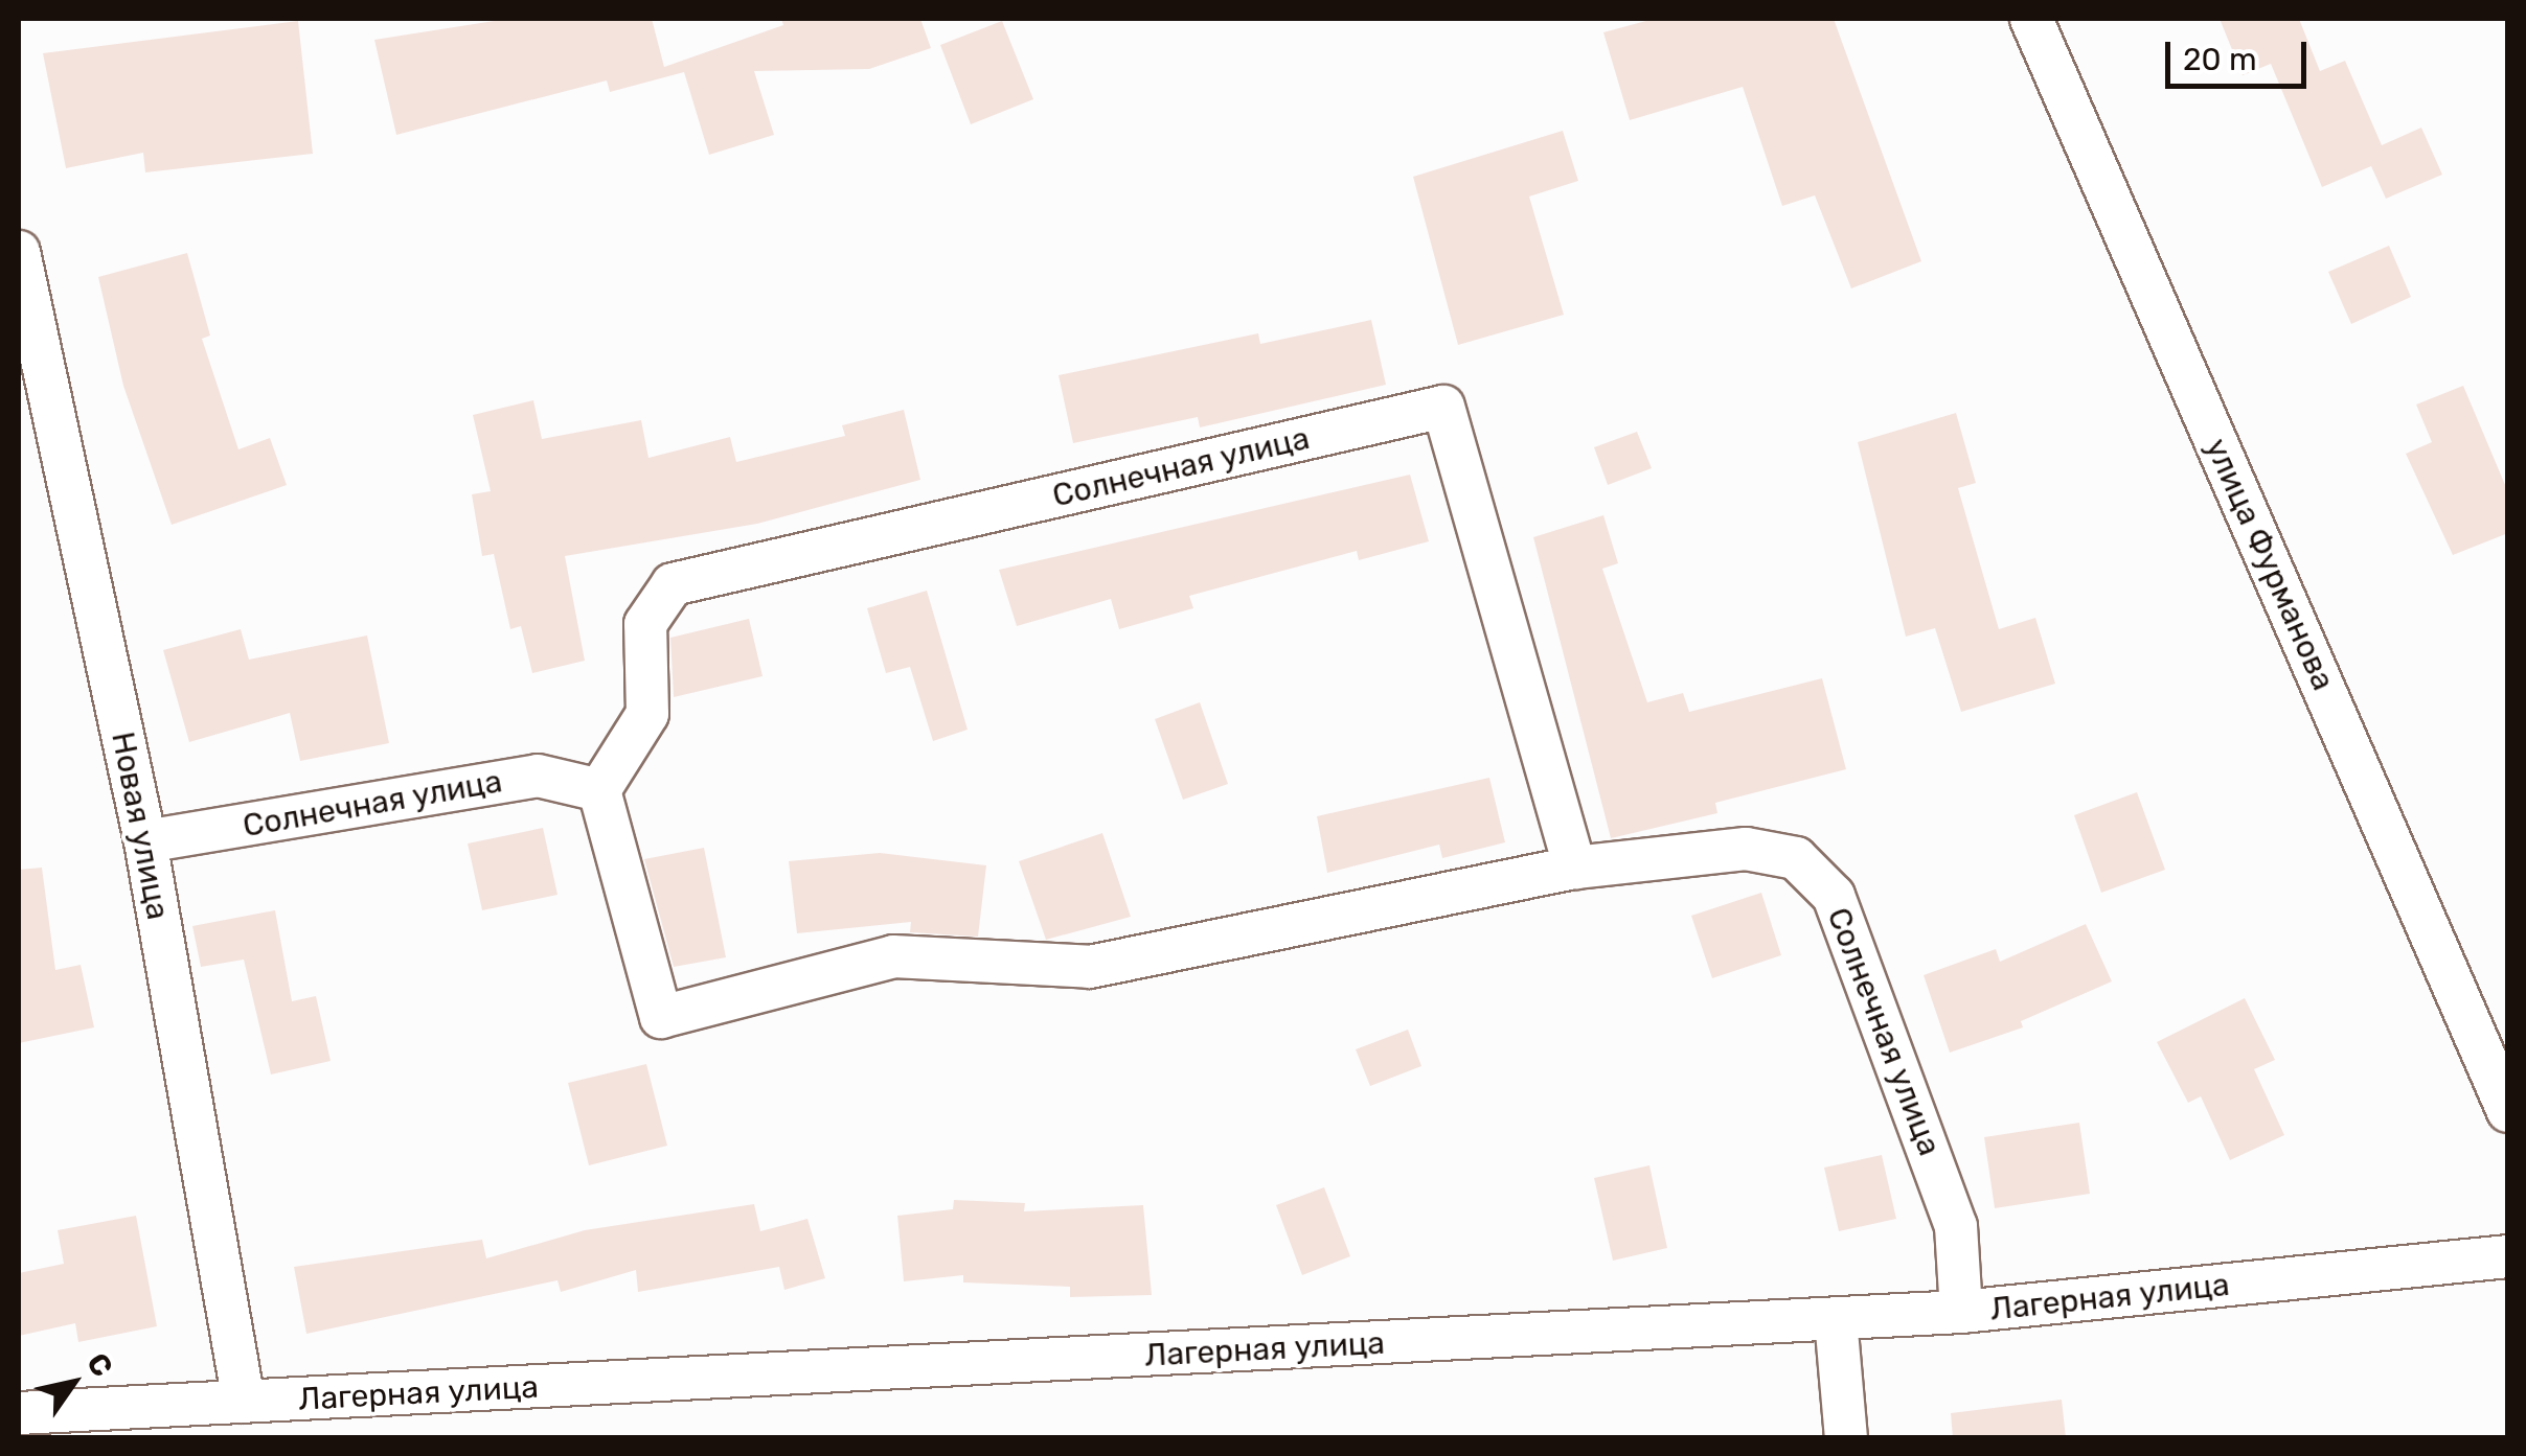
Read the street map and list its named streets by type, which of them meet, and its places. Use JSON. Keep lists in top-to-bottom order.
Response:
{
  "streets": {
    "street": [
      "Солнечная улица",
      "улица Фурманова",
      "Новая улица",
      "Лагерная улица"
    ]
  },
  "crossings": [
    ["Солнечная улица", "Новая улица"],
    ["Солнечная улица", "Лагерная улица"],
    ["Новая улица", "Лагерная улица"]
  ],
  "scale_bar": "20 m",
  "north": "top right"
}
